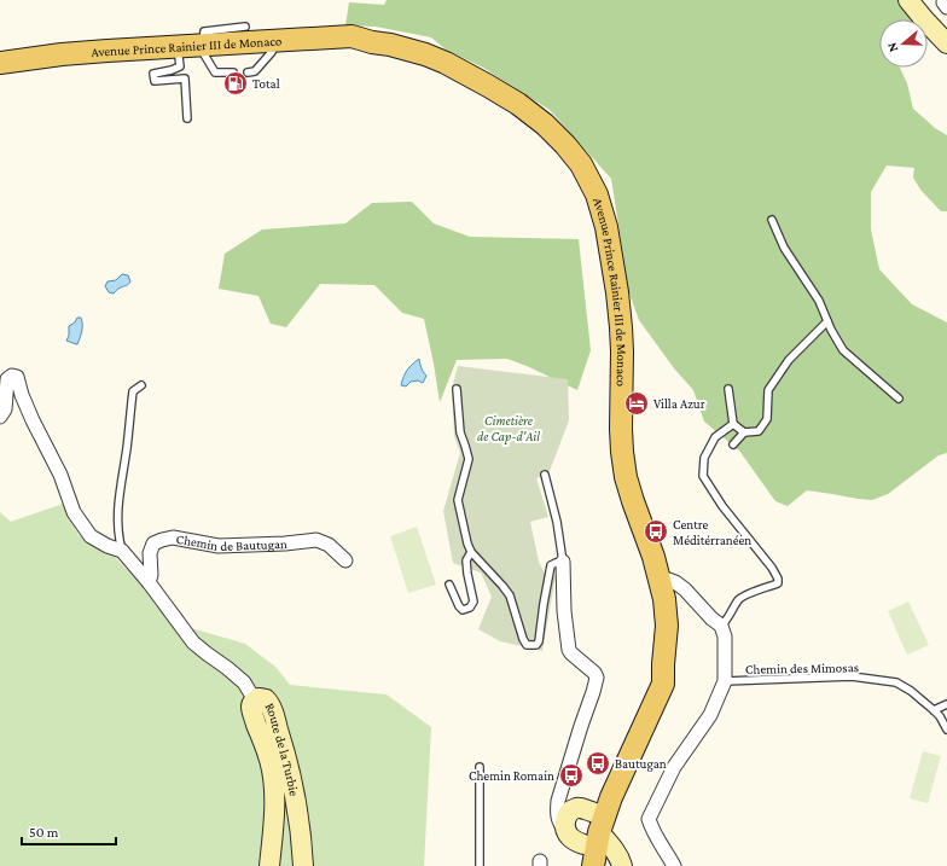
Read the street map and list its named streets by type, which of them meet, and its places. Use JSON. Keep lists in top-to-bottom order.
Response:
{
  "streets": {
    "main road": ["Avenue Prince Rainier III de Monaco"],
    "street": ["Chemin de Bautugan", "Route de la Turbie"],
    "lane": ["Chemin des Mimosas"]
  },
  "parks": ["Cimetière de Cap-d'Ail"],
  "places": {
    "fuel station": ["Total"],
    "hotel": ["Villa Azur"],
    "bus stop": ["Centre Méditérranéen", "Bautugan", "Chemin Romain"]
  },
  "scale_bar": "50 m",
  "north": "left"
}
